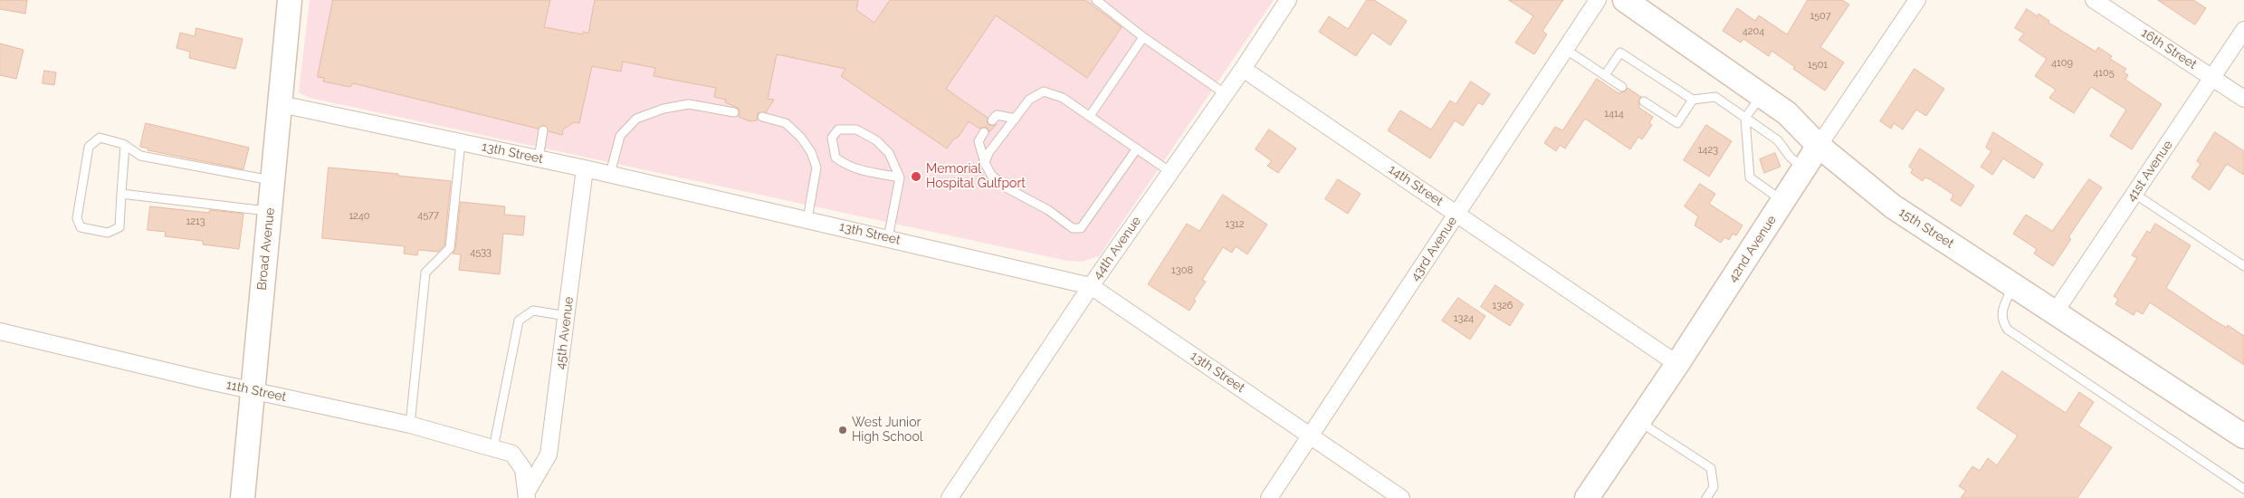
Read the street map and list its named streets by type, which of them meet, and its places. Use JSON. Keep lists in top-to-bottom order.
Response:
{
  "streets": {
    "main road": ["15th Street", "Broad Avenue", "42nd Avenue"],
    "street": [
      "16th Street",
      "13th Street",
      "41st Avenue",
      "14th Street",
      "44th Avenue",
      "43rd Avenue",
      "45th Avenue",
      "11th Street"
    ]
  },
  "crossings": [
    ["16th Street", "41st Avenue"],
    ["13th Street", "44th Avenue"],
    ["13th Street", "Broad Avenue"],
    ["13th Street", "43rd Avenue"],
    ["13th Street", "45th Avenue"],
    ["41st Avenue", "15th Street"],
    ["14th Street", "44th Avenue"],
    ["14th Street", "43rd Avenue"],
    ["14th Street", "42nd Avenue"],
    ["15th Street", "42nd Avenue"],
    ["Broad Avenue", "11th Street"],
    ["45th Avenue", "11th Street"]
  ],
  "places": ["Memorial Hospital Gulfport", "West Junior High School"],
  "house_numbers": [
    "1507",
    "4204",
    "4109",
    "1501",
    "4105",
    "1414",
    "1423",
    "4577",
    "1240",
    "1213",
    "1312",
    "4533",
    "1308",
    "1326",
    "1324"
  ]
}
